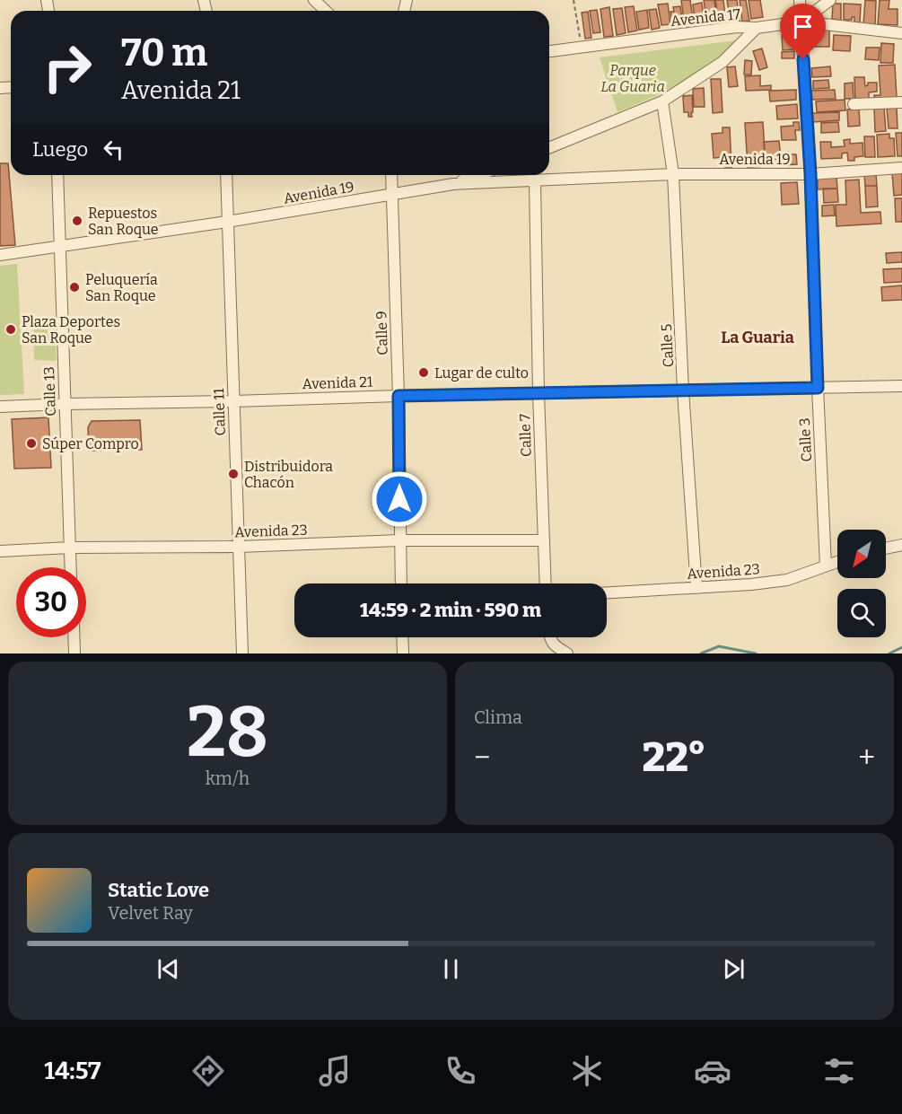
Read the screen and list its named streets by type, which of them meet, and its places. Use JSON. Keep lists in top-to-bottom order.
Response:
{
  "streets": {
    "street": [
      "Avenida 17",
      "Avenida 19",
      "Calle 9",
      "Calle 5",
      "Avenida 21",
      "Calle 13",
      "Calle 11",
      "Calle 7",
      "Calle 3",
      "Avenida 23"
    ]
  },
  "crossings": [
    ["Avenida 17", "Calle 3"],
    ["Avenida 19", "Calle 9"],
    ["Avenida 19", "Calle 5"],
    ["Avenida 19", "Calle 13"],
    ["Avenida 19", "Calle 11"],
    ["Avenida 19", "Calle 7"],
    ["Avenida 19", "Calle 3"],
    ["Calle 9", "Avenida 21"],
    ["Calle 9", "Avenida 23"],
    ["Calle 5", "Avenida 21"],
    ["Calle 5", "Avenida 23"],
    ["Avenida 21", "Calle 13"],
    ["Avenida 21", "Calle 11"],
    ["Avenida 21", "Calle 7"],
    ["Avenida 21", "Calle 3"],
    ["Calle 13", "Avenida 23"],
    ["Calle 11", "Avenida 23"],
    ["Calle 7", "Avenida 23"],
    ["Calle 3", "Avenida 23"]
  ],
  "districts": ["La Guaria"],
  "parks": ["Parque La Guaria"],
  "places": [
    "Repuestos San Roque",
    "Peluquería San Roque",
    "Plaza Deportes San Roque",
    "Lugar de culto",
    "Súper Compro",
    "Distribuidora Chacón"
  ],
  "north": "bottom left",
  "page": {
    "turn": ["70 m", "Avenida 21"],
    "then": "Luego",
    "limit": "30",
    "trip": "14:59 · 2 min · 590 m",
    "tile": [
      ["28", "km/h"],
      "Clima"
    ],
    "heat": ["−", "22°", "+"],
    "song": ["Static Love", "Velvet Ray"],
    "tabs": "14:57"
  }
}
